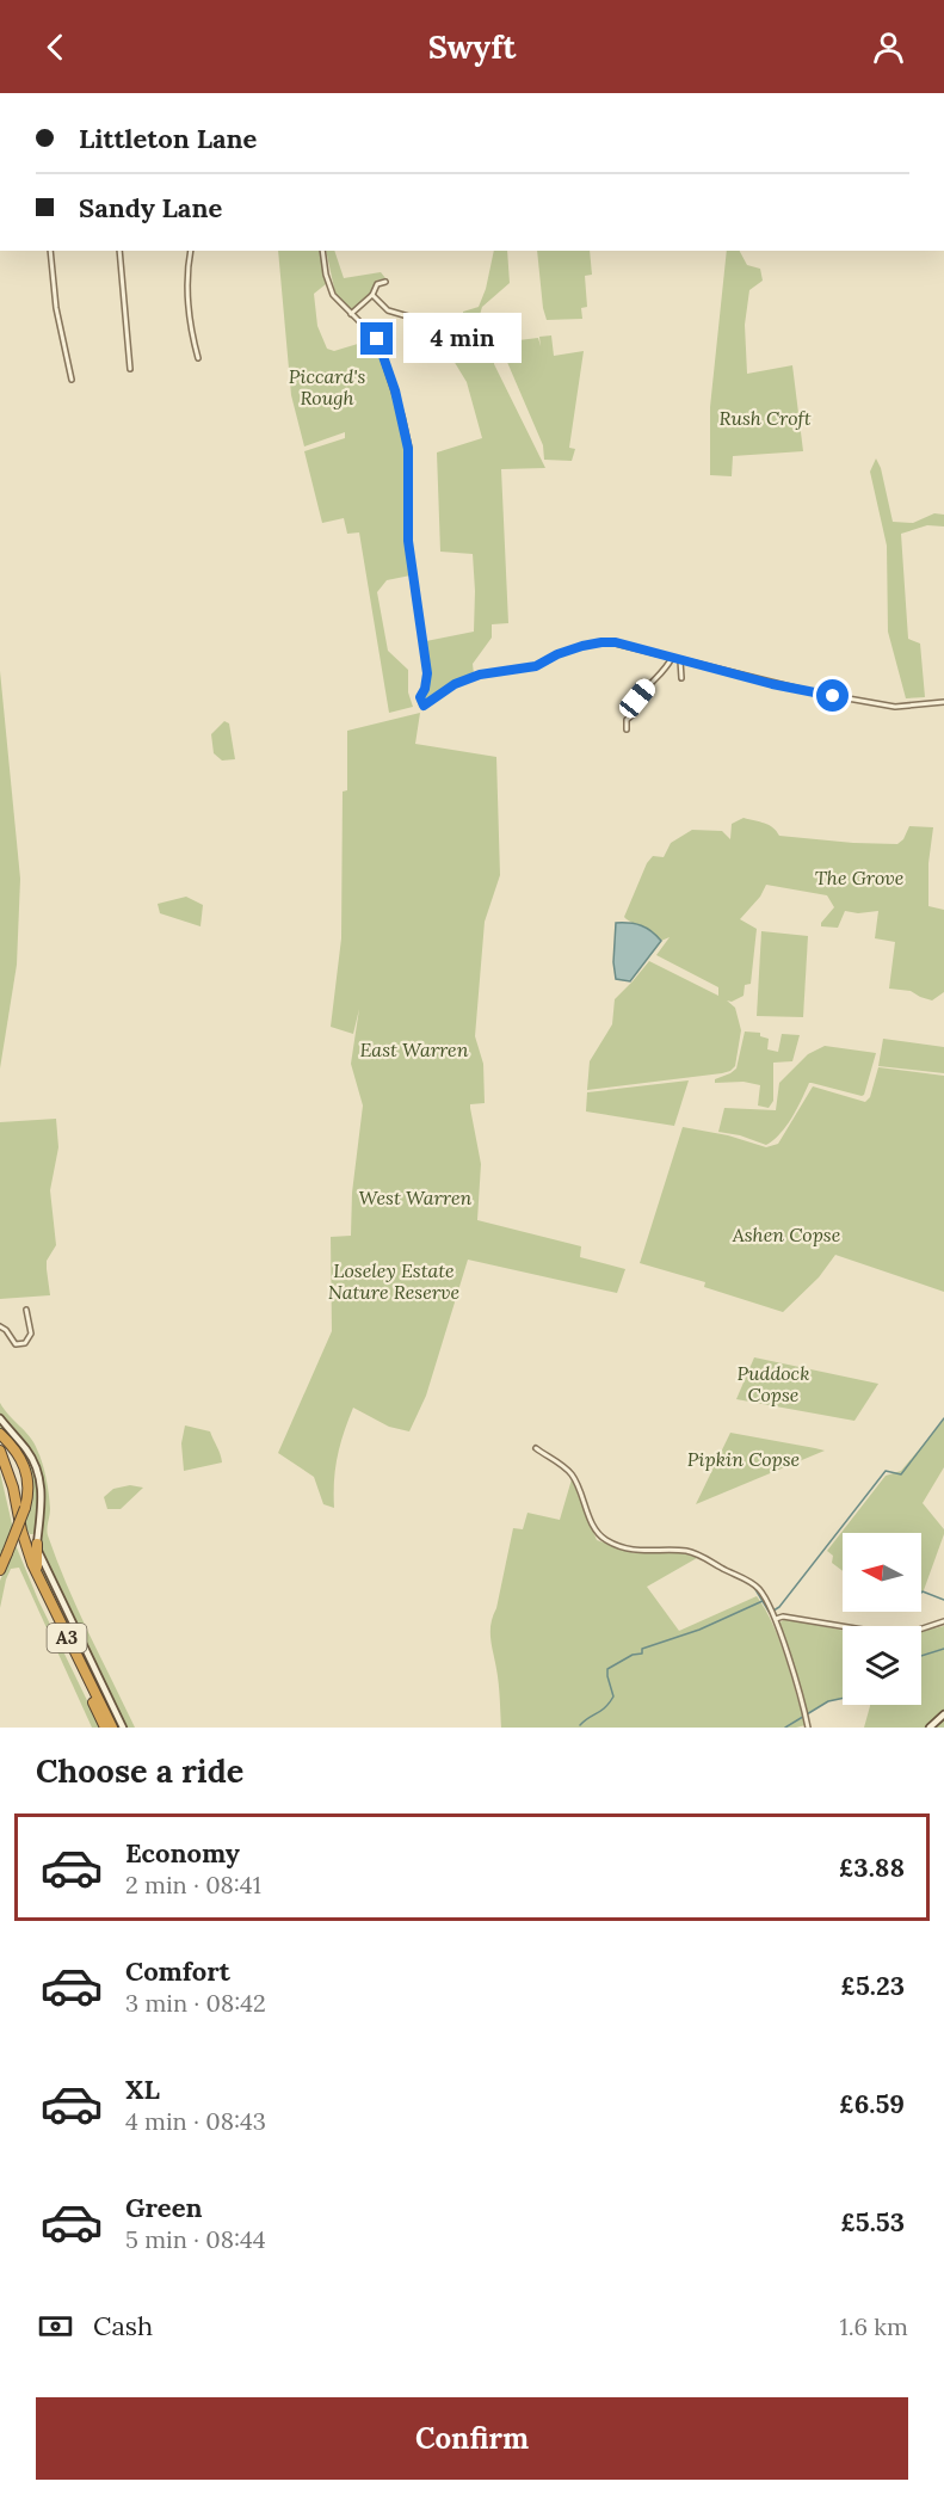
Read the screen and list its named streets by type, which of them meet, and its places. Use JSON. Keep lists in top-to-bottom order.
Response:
{
  "streets": {
    "highway": ["A3"]
  },
  "parks": [
    "Piccard's Rough",
    "Rush Croft",
    "The Grove",
    "East Warren",
    "West Warren",
    "Ashen Copse",
    "Loseley Estate Nature Reserve",
    "Puddock Copse",
    "Pipkin Copse"
  ],
  "north": "left",
  "page": {
    "header": "Swyft",
    "banner": ["Littleton Lane", "Sandy Lane"],
    "bubble": "4 min",
    "heading": "Choose a ride",
    "list": [
      {
        "name": "Economy",
        "note": "2 min · 08:41",
        "value": "£3.88"
      },
      {
        "name": "Comfort",
        "note": "3 min · 08:42",
        "value": "£5.23"
      },
      {
        "name": "XL",
        "note": "4 min · 08:43",
        "value": "£6.59"
      },
      {
        "name": "Green",
        "note": "5 min · 08:44",
        "value": "£5.53"
      }
    ],
    "pay": ["Cash", "1.6 km"],
    "buttons": "Confirm"
  }
}
